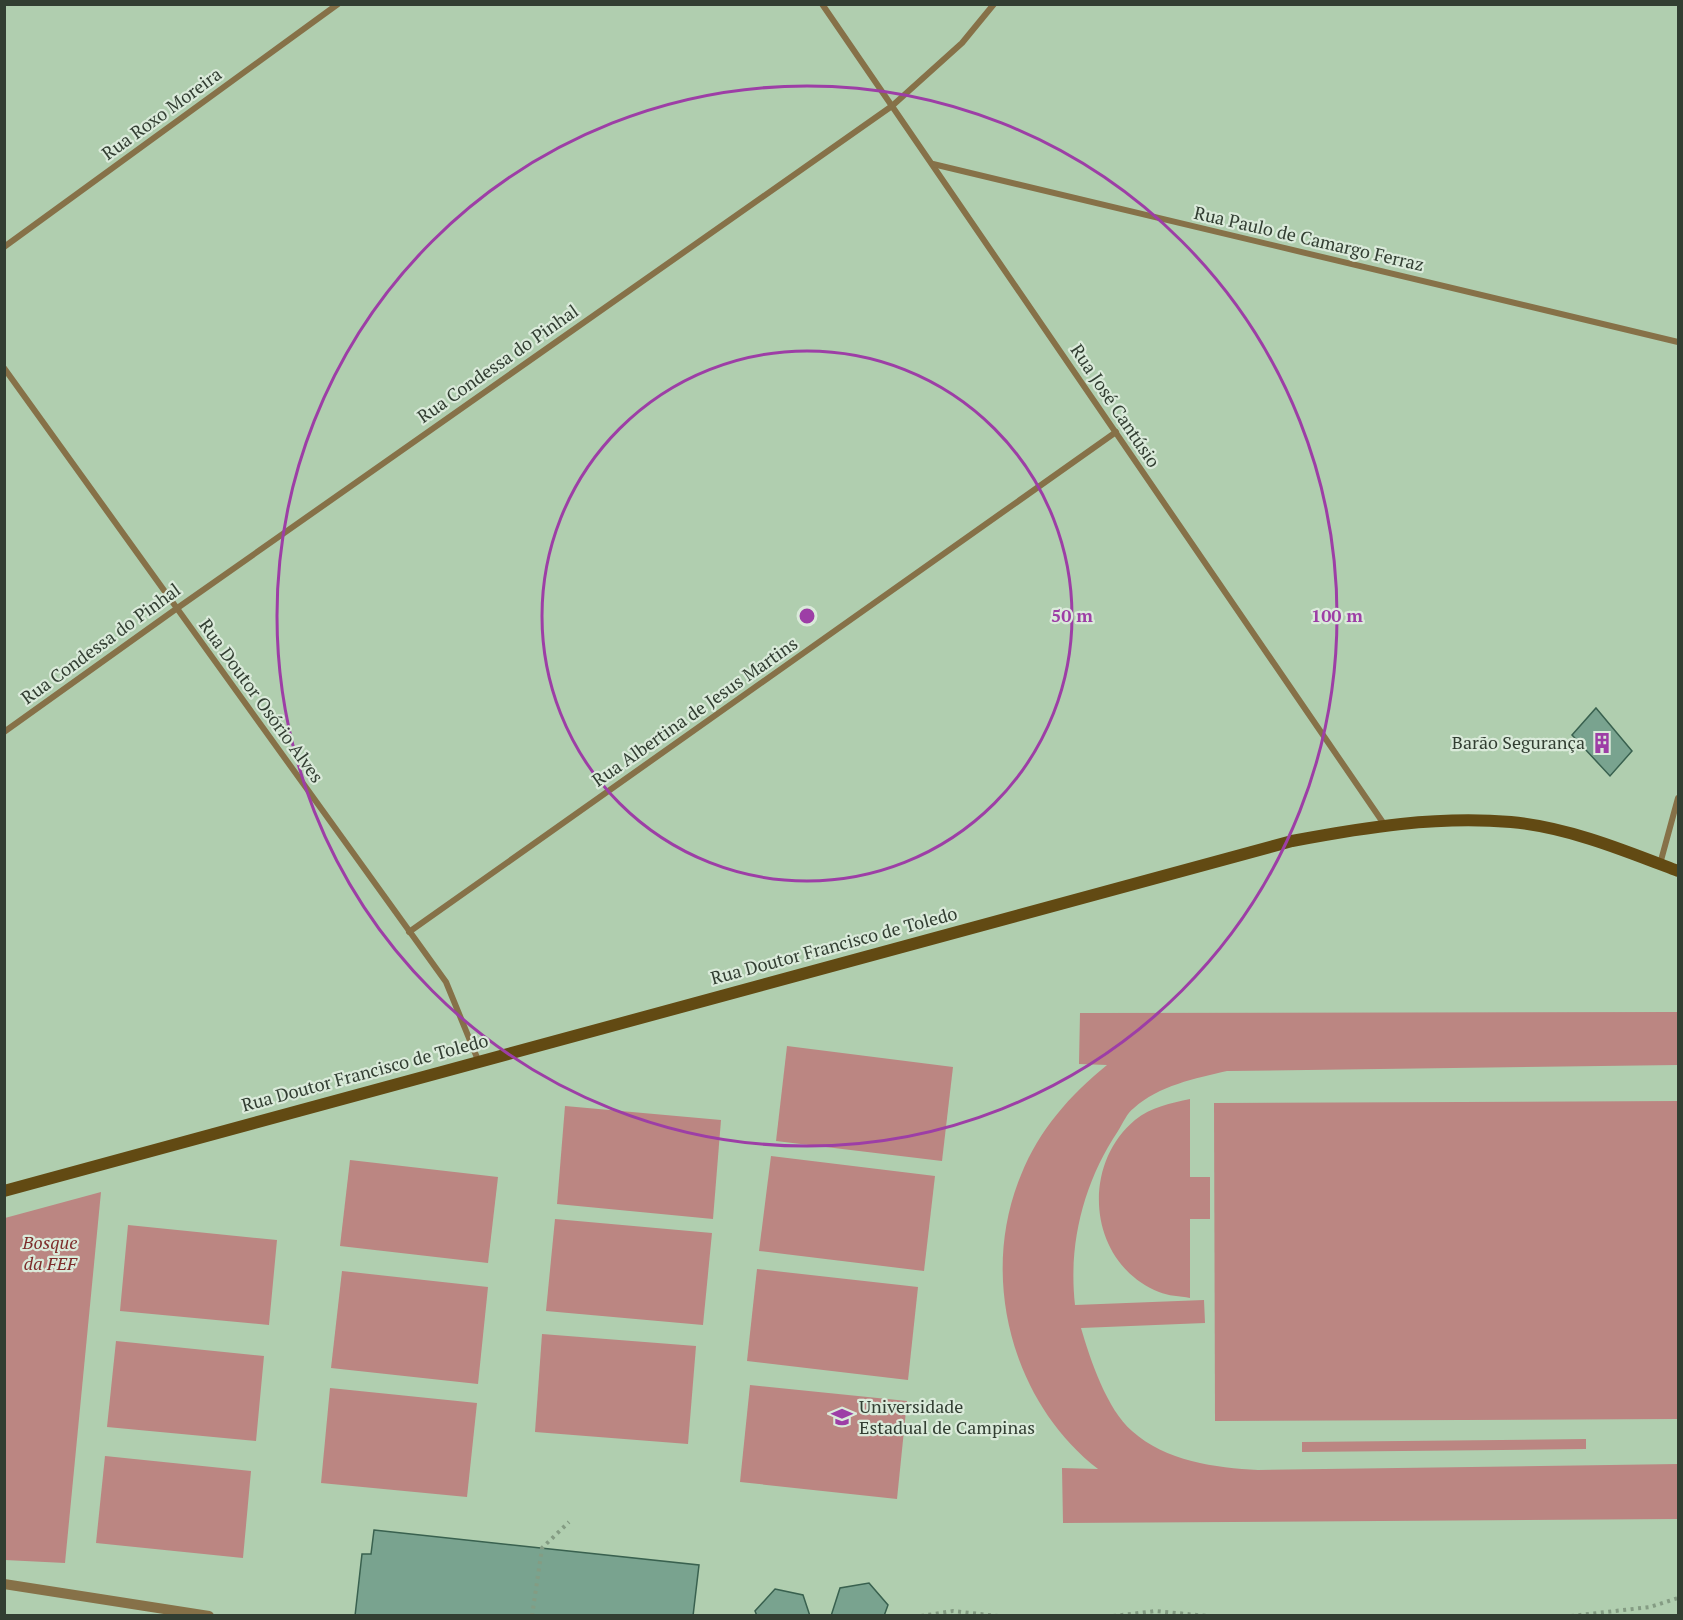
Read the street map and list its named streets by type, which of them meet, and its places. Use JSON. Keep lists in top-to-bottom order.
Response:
{
  "streets": {
    "main road": ["Rua Doutor Francisco de Toledo"],
    "street": [
      "Rua Roxo Moreira",
      "Rua Paulo de Camargo Ferraz",
      "Rua Condessa do Pinhal",
      "Rua José Cantúsio",
      "Rua Doutor Osório Alves",
      "Rua Albertina de Jesus Martins"
    ]
  },
  "crossings": [
    ["Rua Paulo de Camargo Ferraz", "Rua José Cantúsio"],
    ["Rua Condessa do Pinhal", "Rua José Cantúsio"],
    ["Rua Condessa do Pinhal", "Rua Doutor Osório Alves"],
    ["Rua José Cantúsio", "Rua Albertina de Jesus Martins"],
    ["Rua José Cantúsio", "Rua Doutor Francisco de Toledo"],
    ["Rua Doutor Osório Alves", "Rua Albertina de Jesus Martins"],
    ["Rua Doutor Osório Alves", "Rua Doutor Francisco de Toledo"]
  ],
  "parks": ["Bosque da FEF"],
  "places": {
    "building": ["Barão Segurança"],
    "school or university": ["Universidade Estadual de Campinas"]
  },
  "rings": ["50 m", "100 m"]
}
